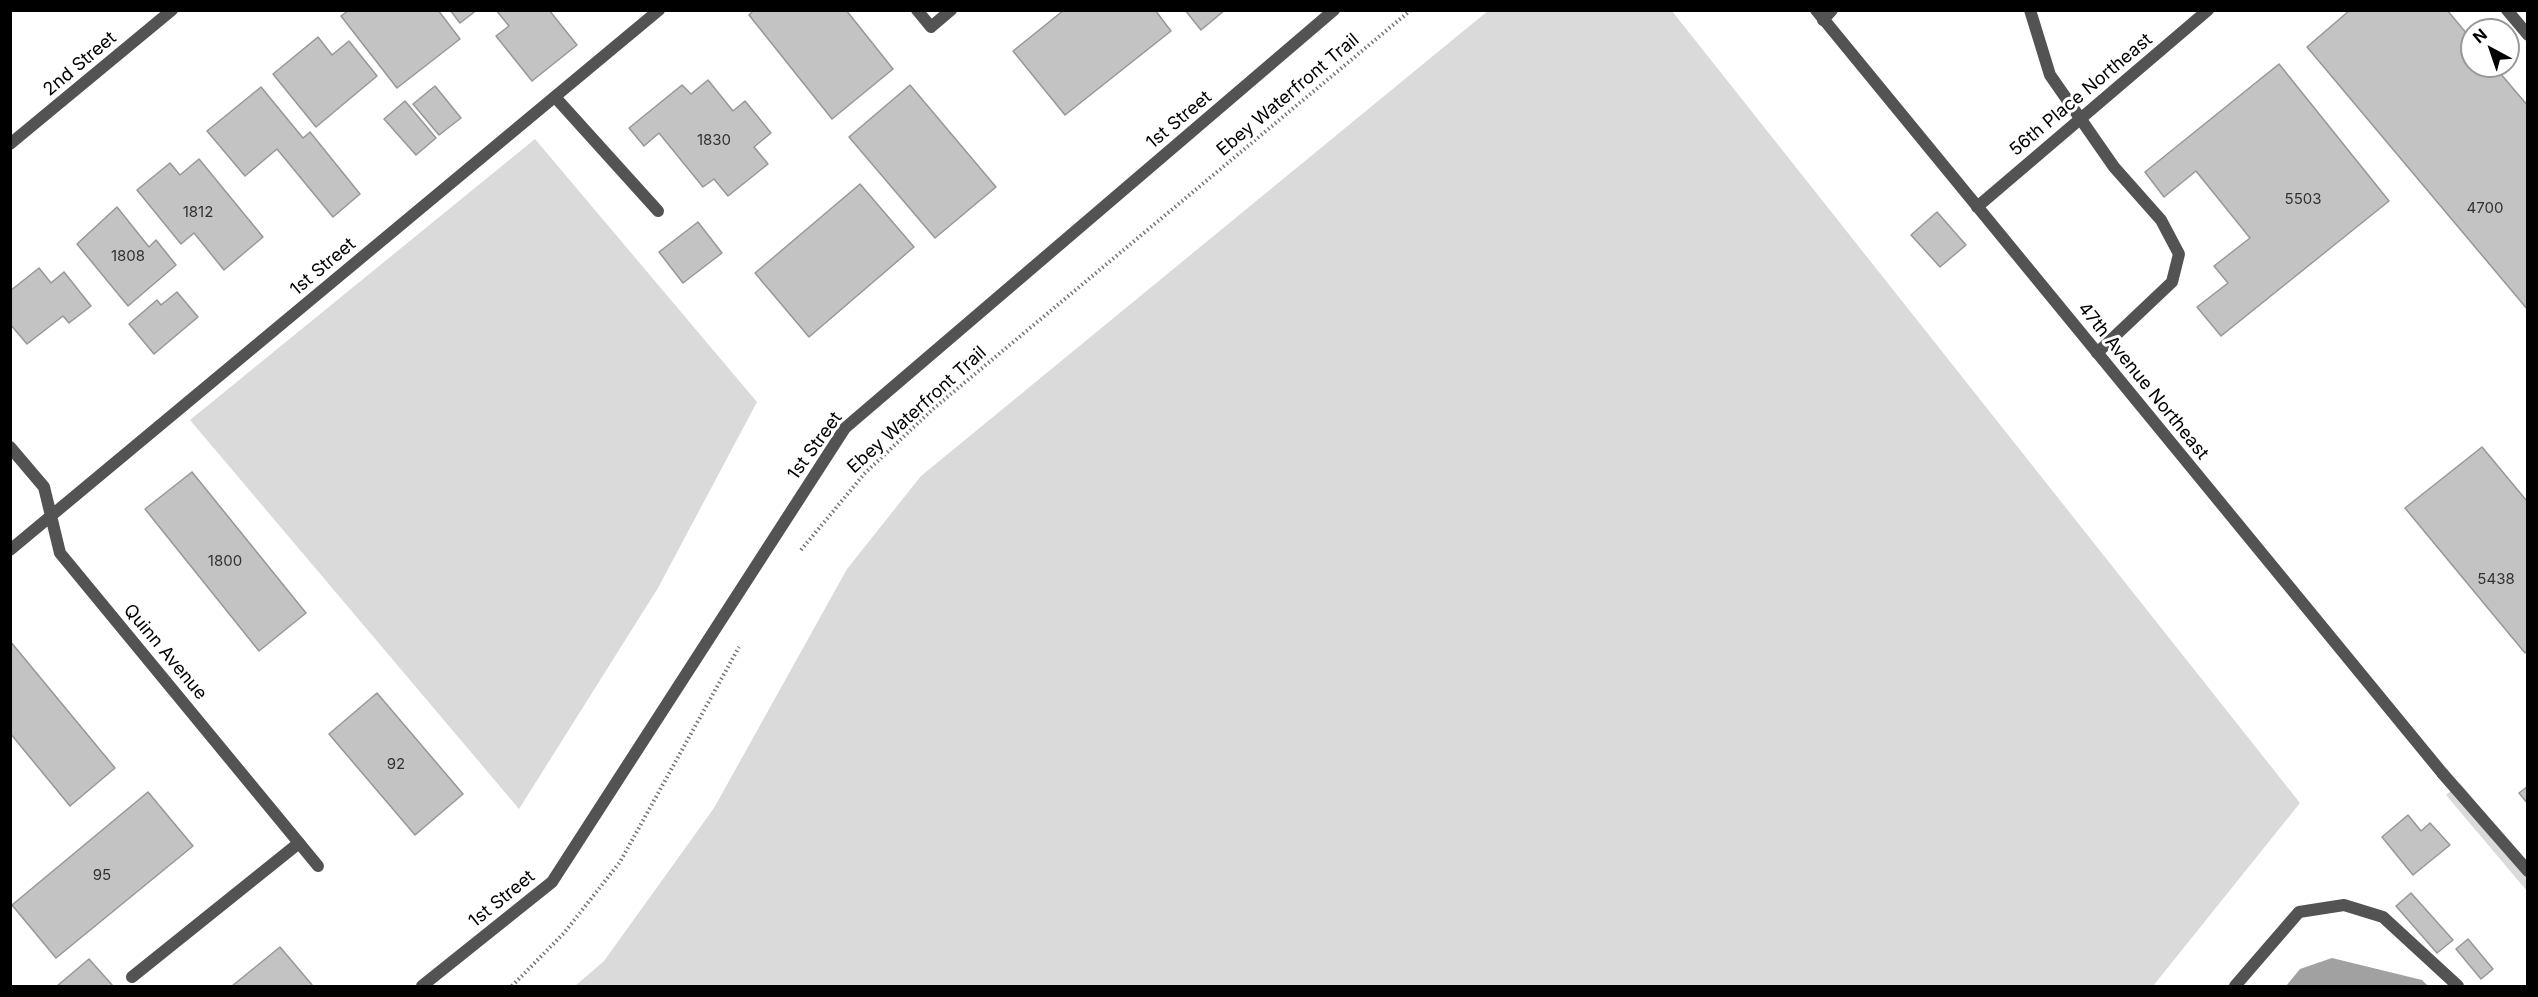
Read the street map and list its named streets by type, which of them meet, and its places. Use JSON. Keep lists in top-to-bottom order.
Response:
{
  "streets": {
    "street": [
      "2nd Street",
      "56th Place Northeast",
      "1st Street",
      "47th Avenue Northeast",
      "Quinn Avenue"
    ],
    "path": ["Ebey Waterfront Trail"]
  },
  "crossings": [
    ["56th Place Northeast", "47th Avenue Northeast"],
    ["1st Street", "Quinn Avenue"]
  ],
  "house_numbers": [
    "1830",
    "5503",
    "4700",
    "1812",
    "1808",
    "1800",
    "5438",
    "92",
    "95"
  ],
  "north": "top left"
}
